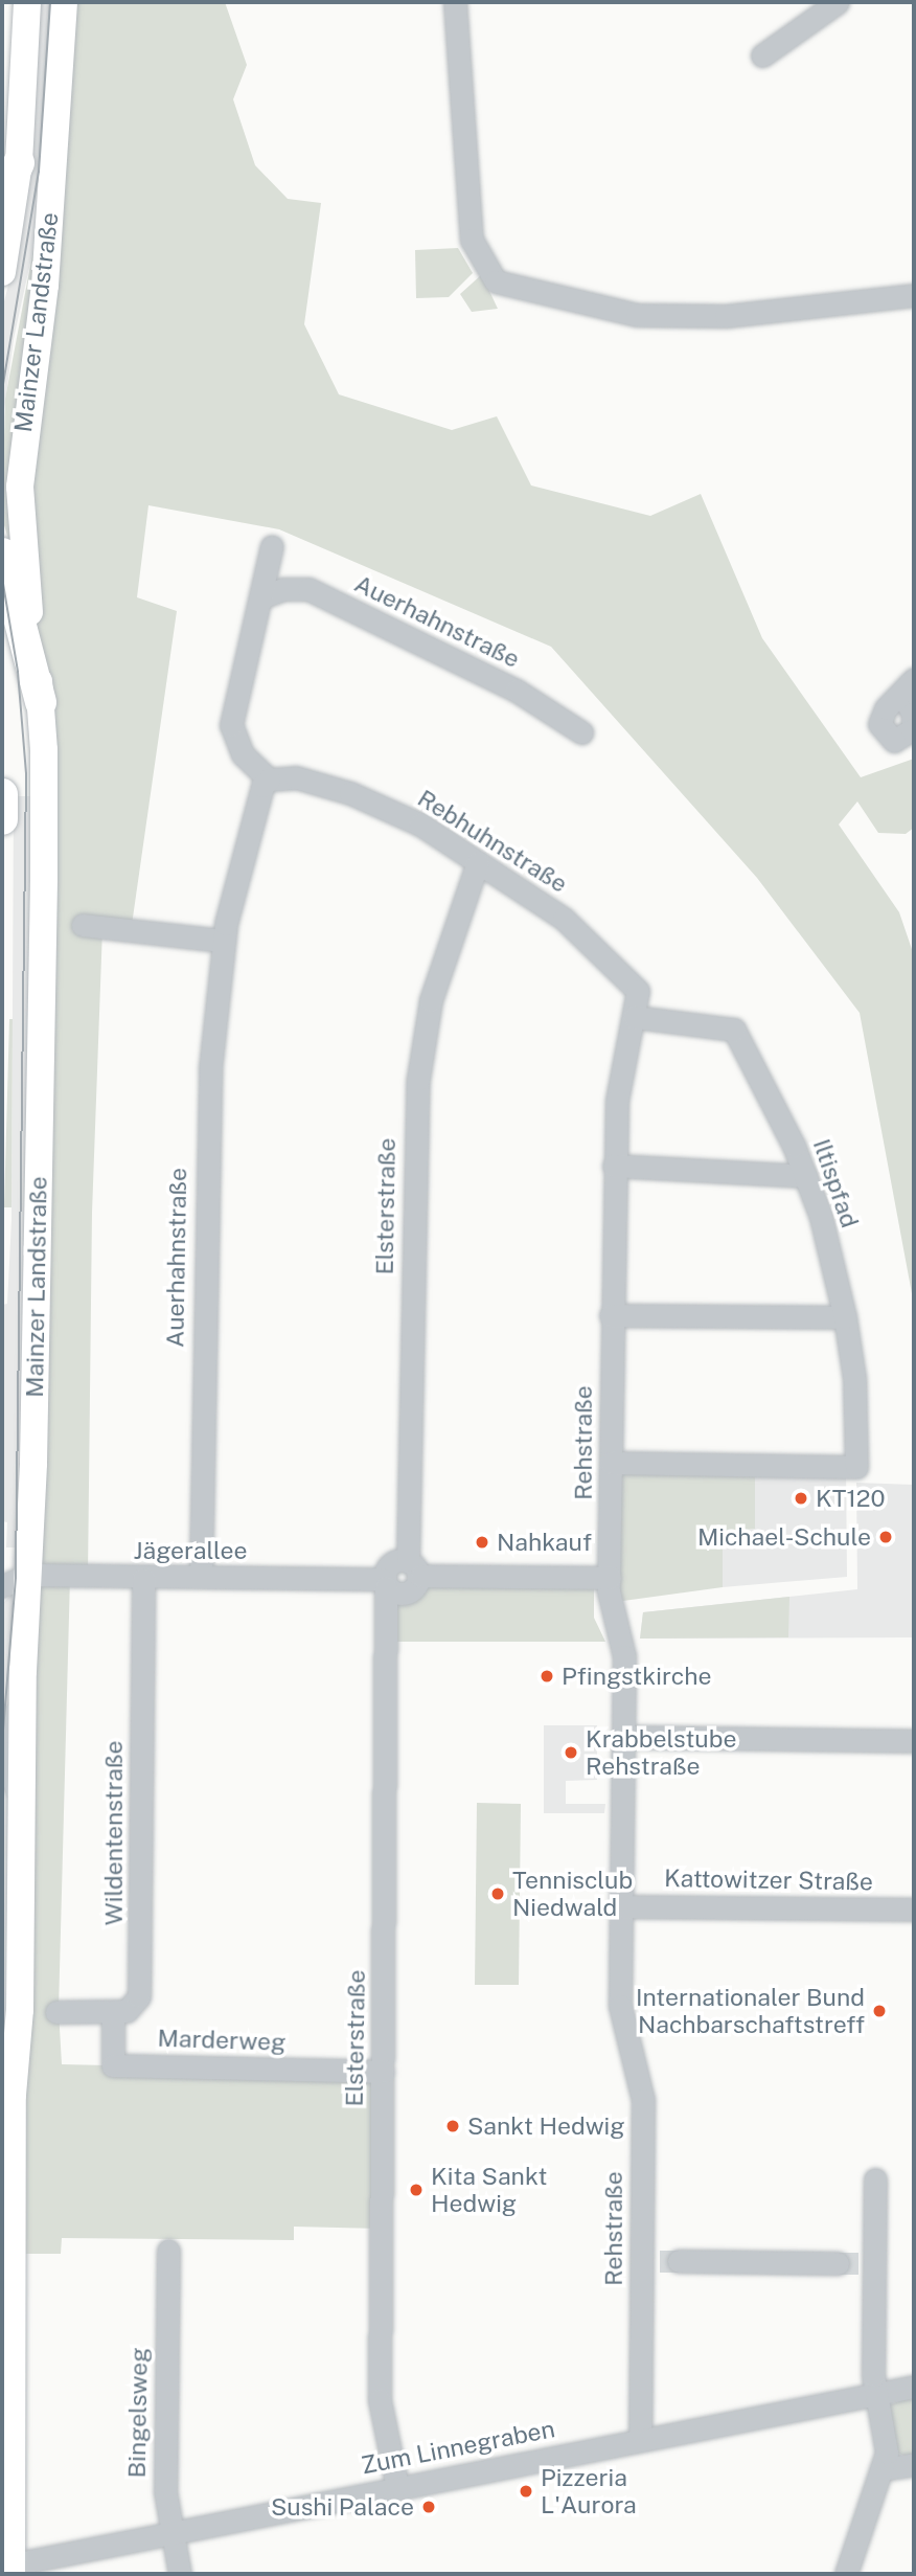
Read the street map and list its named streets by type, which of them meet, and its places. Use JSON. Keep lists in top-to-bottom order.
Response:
{
  "streets": {
    "main road": ["Mainzer Landstraße"],
    "street": [
      "Auerhahnstraße",
      "Rebhuhnstraße",
      "Iltispfad",
      "Elsterstraße",
      "Rehstraße",
      "Jägerallee",
      "Wildentenstraße",
      "Kattowitzer Straße",
      "Marderweg",
      "Bingelsweg",
      "Zum Linnegraben"
    ]
  },
  "crossings": [
    ["Mainzer Landstraße", "Jägerallee"],
    ["Mainzer Landstraße", "Zum Linnegraben"],
    ["Auerhahnstraße", "Rebhuhnstraße"],
    ["Auerhahnstraße", "Jägerallee"],
    ["Rebhuhnstraße", "Iltispfad"],
    ["Rebhuhnstraße", "Elsterstraße"],
    ["Rebhuhnstraße", "Rehstraße"],
    ["Iltispfad", "Rehstraße"],
    ["Elsterstraße", "Jägerallee"],
    ["Elsterstraße", "Marderweg"],
    ["Elsterstraße", "Zum Linnegraben"],
    ["Rehstraße", "Kattowitzer Straße"],
    ["Rehstraße", "Zum Linnegraben"],
    ["Jägerallee", "Wildentenstraße"],
    ["Wildentenstraße", "Marderweg"],
    ["Bingelsweg", "Zum Linnegraben"]
  ],
  "places": [
    "KT120",
    "Michael-Schule",
    "Nahkauf",
    "Pfingstkirche",
    "Krabbelstube Rehstraße",
    "Tennisclub Niedwald",
    "Internationaler Bund Nachbarschaftstreff",
    "Sankt Hedwig",
    "Kita Sankt Hedwig",
    "Pizzeria L'Aurora",
    "Sushi Palace"
  ]
}
